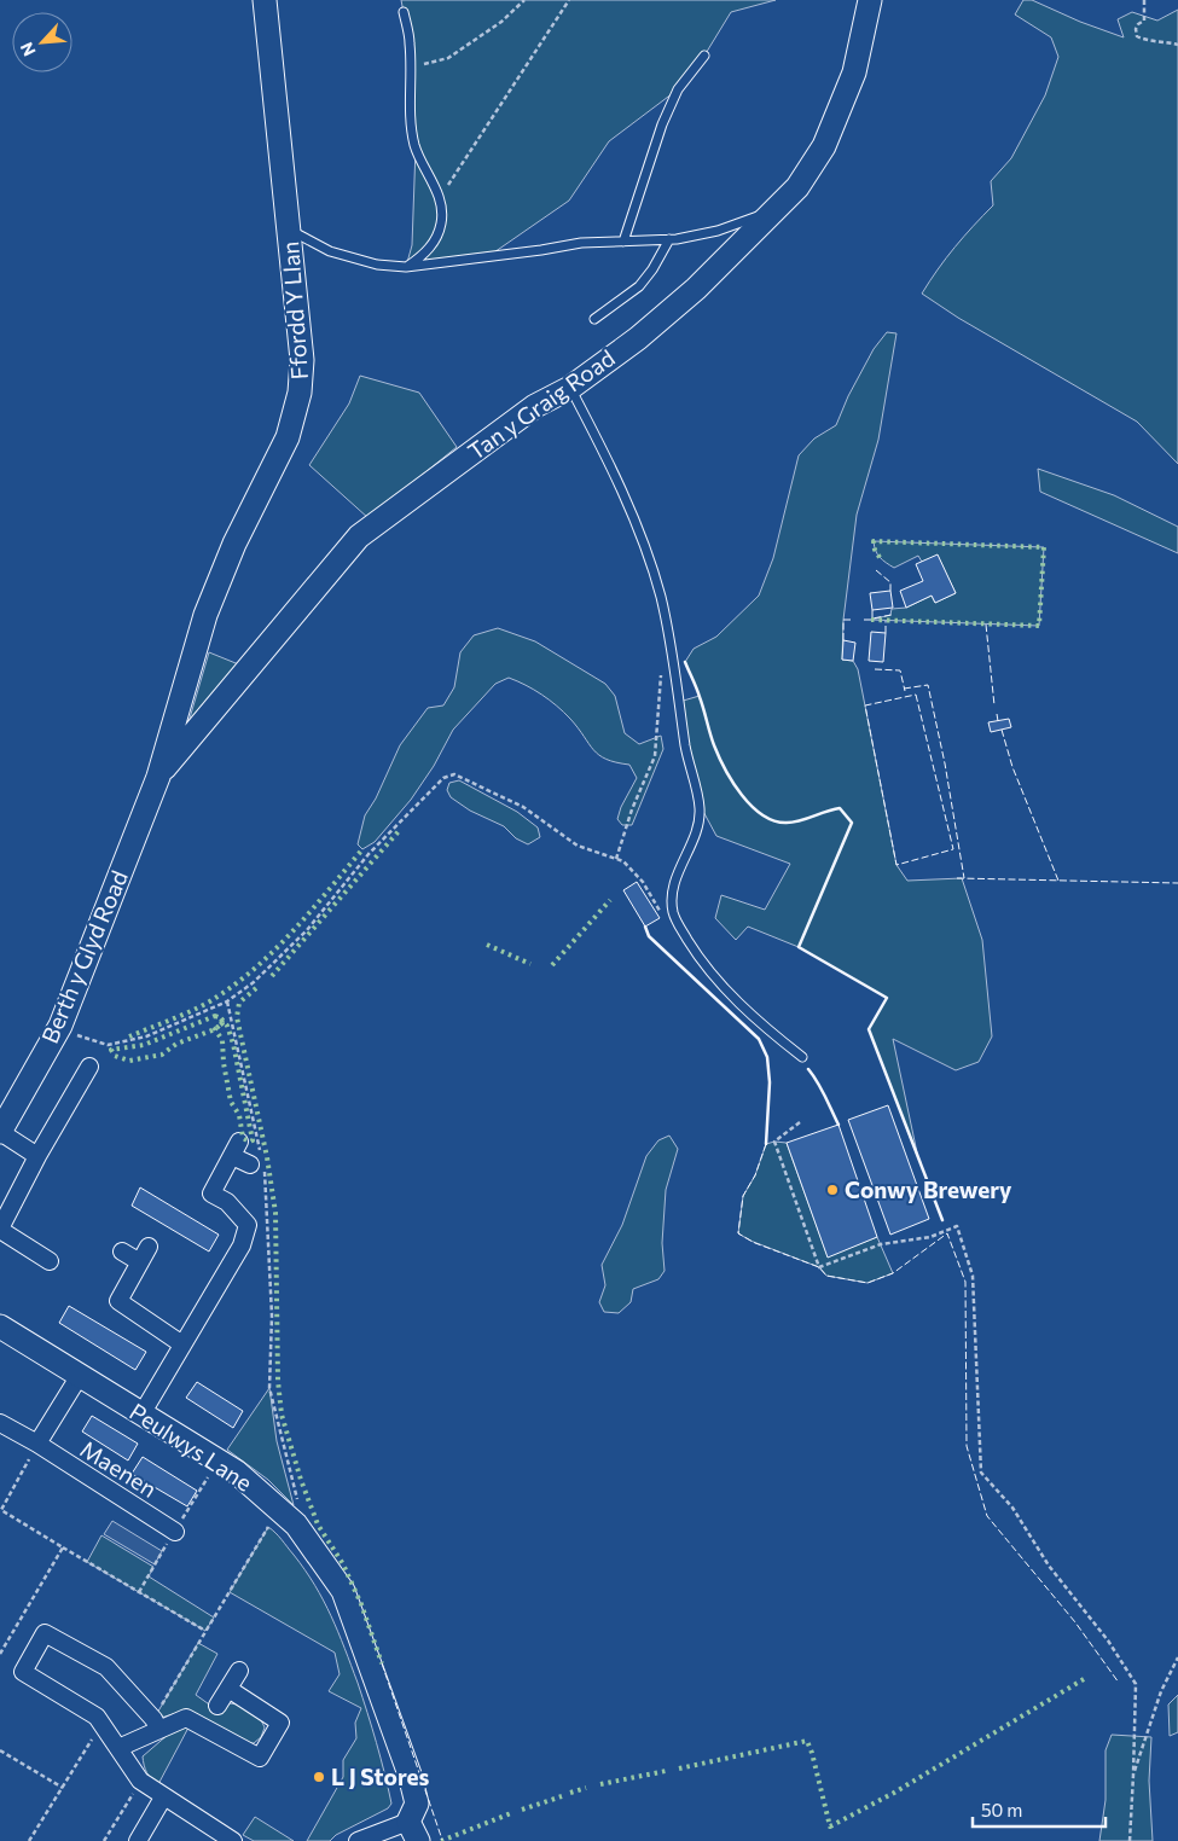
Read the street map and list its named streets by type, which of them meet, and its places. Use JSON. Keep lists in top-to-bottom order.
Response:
{
  "streets": {
    "street": [
      "Ffordd Y Llan",
      "Tan y Graig Road",
      "Berth y Glyd Road",
      "Peulwys Lane",
      "Maenen"
    ]
  },
  "crossings": [
    ["Ffordd Y Llan", "Tan y Graig Road"],
    ["Ffordd Y Llan", "Berth y Glyd Road"],
    ["Tan y Graig Road", "Berth y Glyd Road"]
  ],
  "places": ["Conwy Brewery", "L J Stores"],
  "scale_bar": "50 m",
  "north": "bottom left"
}
